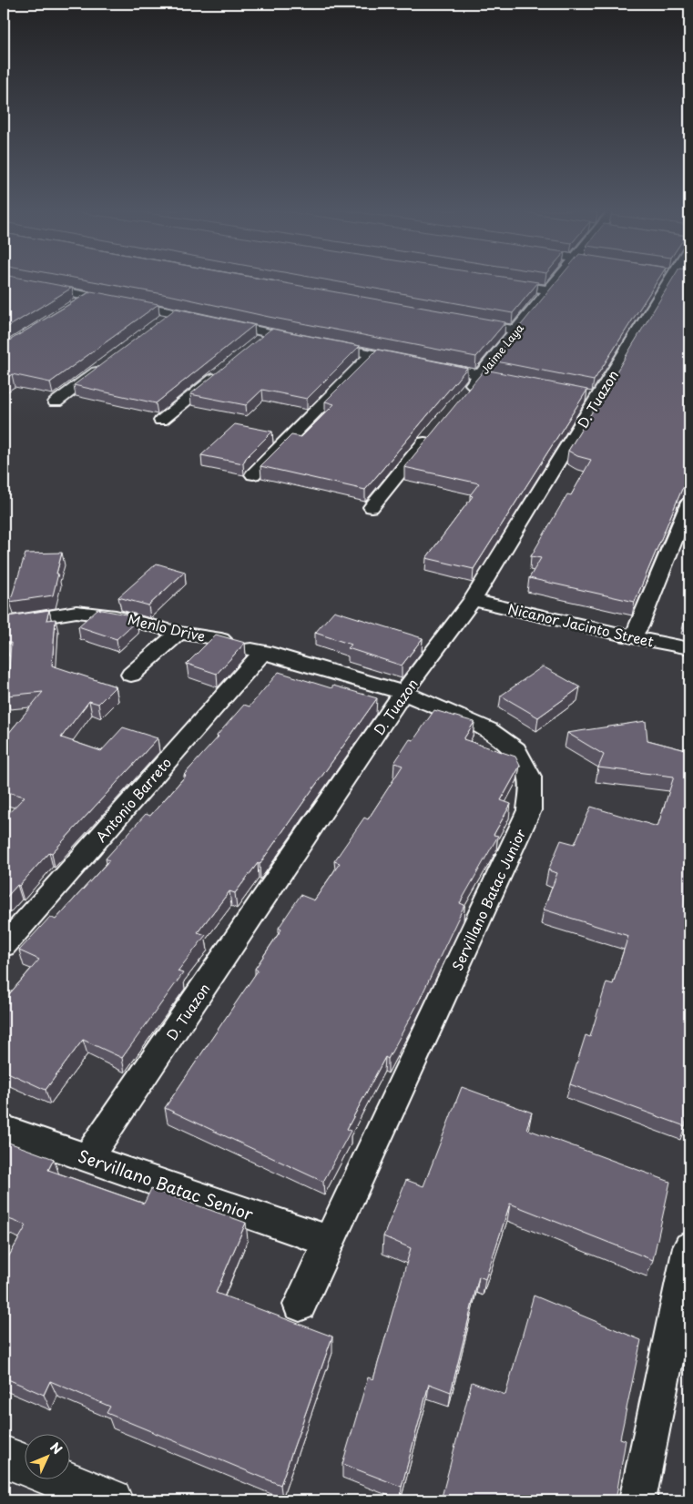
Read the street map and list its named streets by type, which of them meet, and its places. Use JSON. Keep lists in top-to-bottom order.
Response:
{
  "streets": {
    "street": [
      "Jaime Laya",
      "D. Tuazon",
      "Nicanor Jacinto Street",
      "Menlo Drive",
      "Antonio Barreto",
      "Servillano Batac Junior",
      "Servillano Batac Senior"
    ]
  },
  "crossings": [
    ["D. Tuazon", "Nicanor Jacinto Street"],
    ["D. Tuazon", "Servillano Batac Junior"],
    ["D. Tuazon", "Servillano Batac Senior"],
    ["Antonio Barreto", "Servillano Batac Junior"],
    ["Servillano Batac Junior", "Servillano Batac Senior"]
  ],
  "north": "top right"
}
